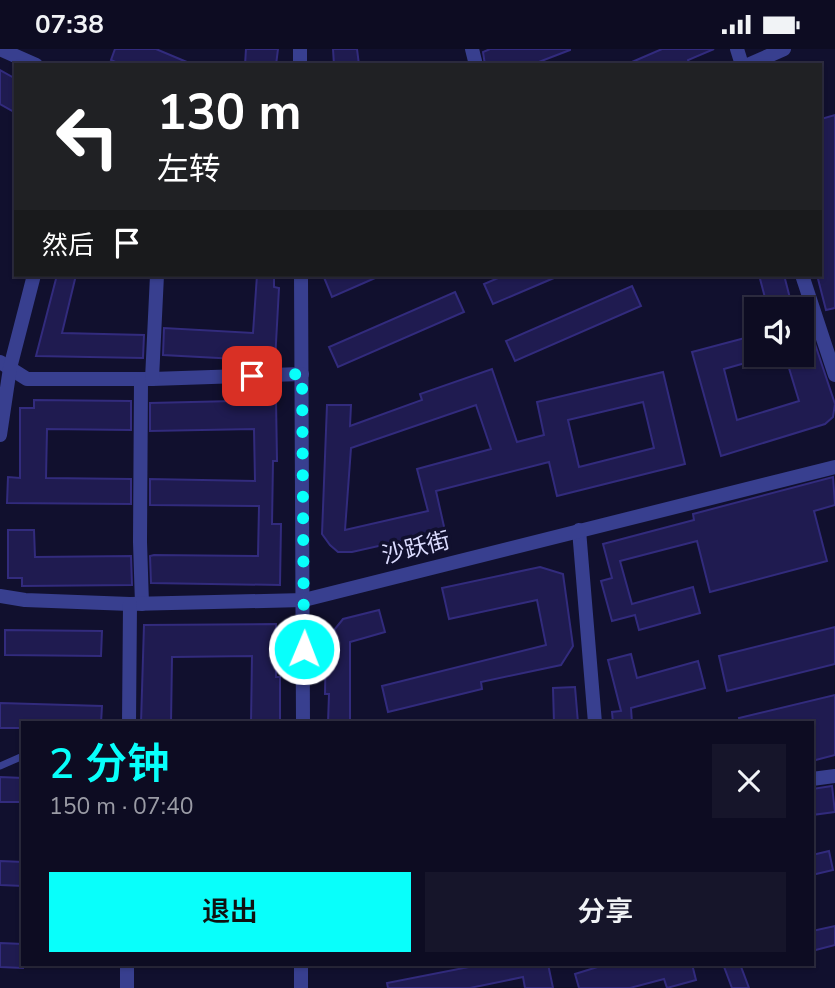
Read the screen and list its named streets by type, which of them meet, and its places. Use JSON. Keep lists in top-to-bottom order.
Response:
{
  "streets": {
    "street": ["沙跃街"]
  },
  "page": {
    "status": "07:38",
    "turn": ["130 m", "左转"],
    "then": "然后",
    "heading": ["2 分钟", "150 m · 07:40"],
    "buttons": ["退出", "分享"]
  }
}
